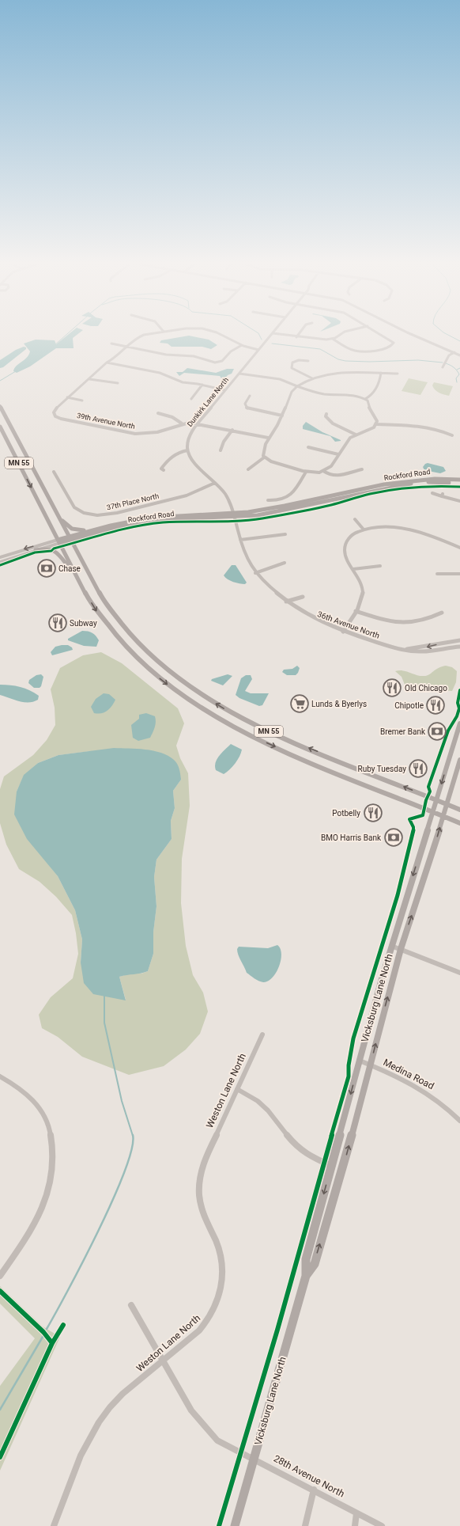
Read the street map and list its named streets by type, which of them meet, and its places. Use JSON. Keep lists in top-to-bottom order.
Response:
{
  "streets": {
    "main road": ["MN 55", "Rockford Road", "Vicksburg Lane North"],
    "street": [
      "Dunkirk Lane North",
      "39th Avenue North",
      "37th Place North",
      "36th Avenue North",
      "Medina Road",
      "Weston Lane North",
      "28th Avenue North"
    ]
  },
  "crossings": [
    ["Dunkirk Lane North", "39th Avenue North"],
    ["MN 55", "Rockford Road"],
    ["MN 55", "Vicksburg Lane North"],
    ["Rockford Road", "36th Avenue North"],
    ["Vicksburg Lane North", "Medina Road"],
    ["Vicksburg Lane North", "28th Avenue North"],
    ["Weston Lane North", "28th Avenue North"]
  ],
  "places": {
    "bank": ["Chase", "Bremer Bank", "BMO Harris Bank"],
    "restaurant": [
      "Subway",
      "Old Chicago",
      "Chipotle",
      "Ruby Tuesday",
      "Potbelly"
    ],
    "supermarket": ["Lunds & Byerlys"]
  }
}
